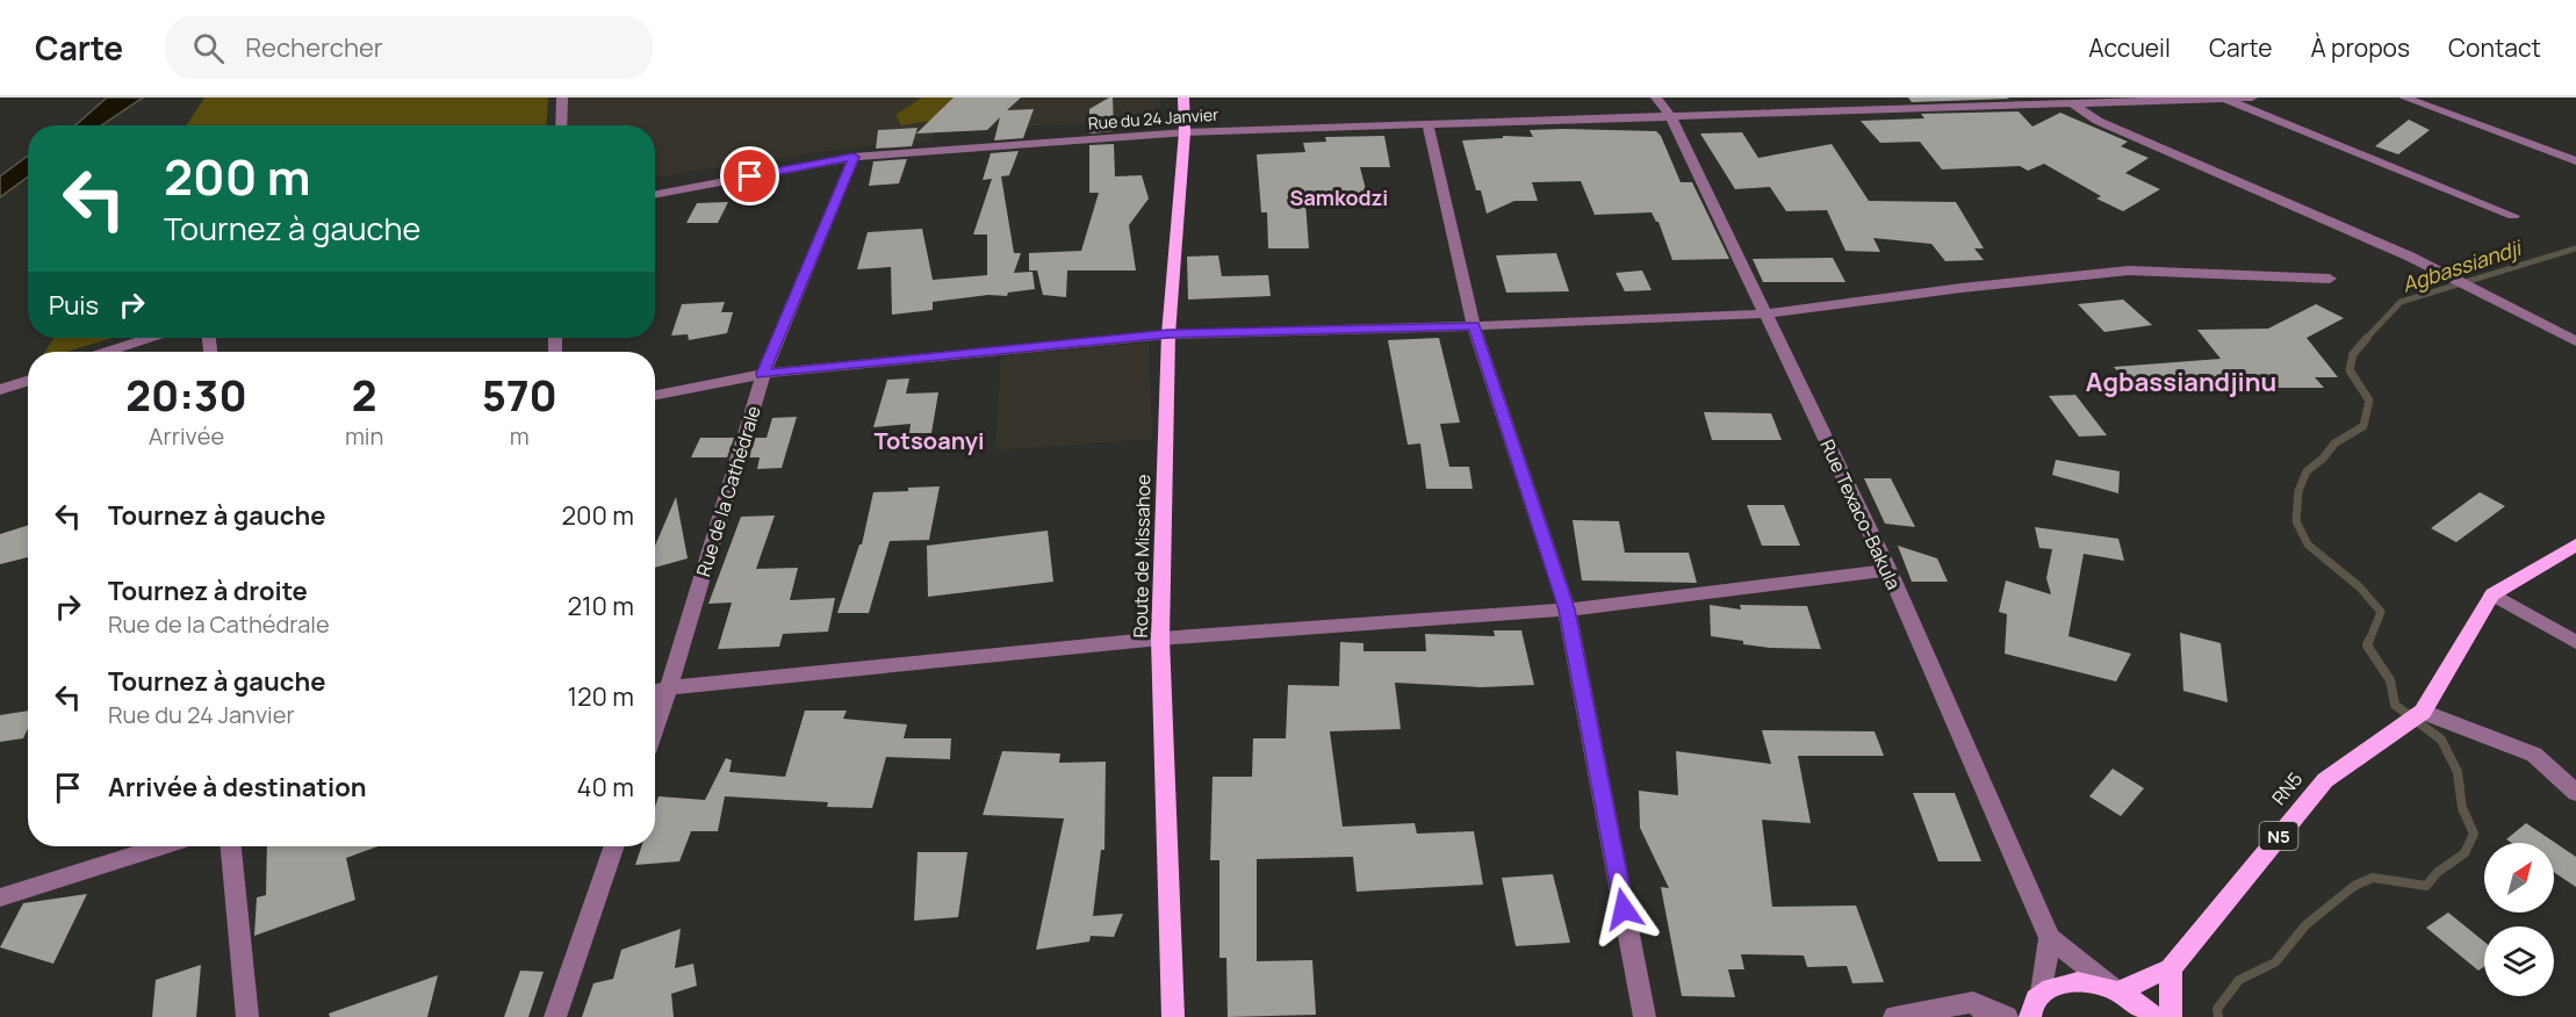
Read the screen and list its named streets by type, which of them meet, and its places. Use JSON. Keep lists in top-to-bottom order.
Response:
{
  "streets": {
    "main road": ["Route de Missahoe", "RN5", "N5"],
    "street": ["Rue du 24 Janvier", "Rue de la Cathédrale", "Rue Texaco-Bakula"]
  },
  "crossings": [
    ["Rue du 24 Janvier", "Rue de la Cathédrale"],
    ["Rue du 24 Janvier", "Rue Texaco-Bakula"],
    ["Rue du 24 Janvier", "Route de Missahoe"],
    ["Rue Texaco-Bakula", "RN5"],
    ["RN5", "N5"]
  ],
  "districts": ["Samkodzi", "Agbassiandjinu", "Totsoanyi"],
  "water": ["Agbassiandji"],
  "north": "top right",
  "page": {
    "header": "Carte",
    "search": "Rechercher",
    "nav": [
      "Accueil",
      "Carte",
      "À propos",
      "Contact"
    ],
    "turn": ["200 m", "Tournez à gauche"],
    "then": "Puis",
    "eta": [
      "20:30",
      "Arrivée",
      "2",
      "min",
      "570",
      "m"
    ],
    "list": [
      {
        "name": "Tournez à gauche",
        "value": "200 m"
      },
      {
        "name": "Tournez à droite",
        "note": "Rue de la Cathédrale",
        "value": "210 m"
      },
      {
        "name": "Tournez à gauche",
        "note": "Rue du 24 Janvier",
        "value": "120 m"
      },
      {
        "name": "Arrivée à destination",
        "value": "40 m"
      }
    ]
  }
}
